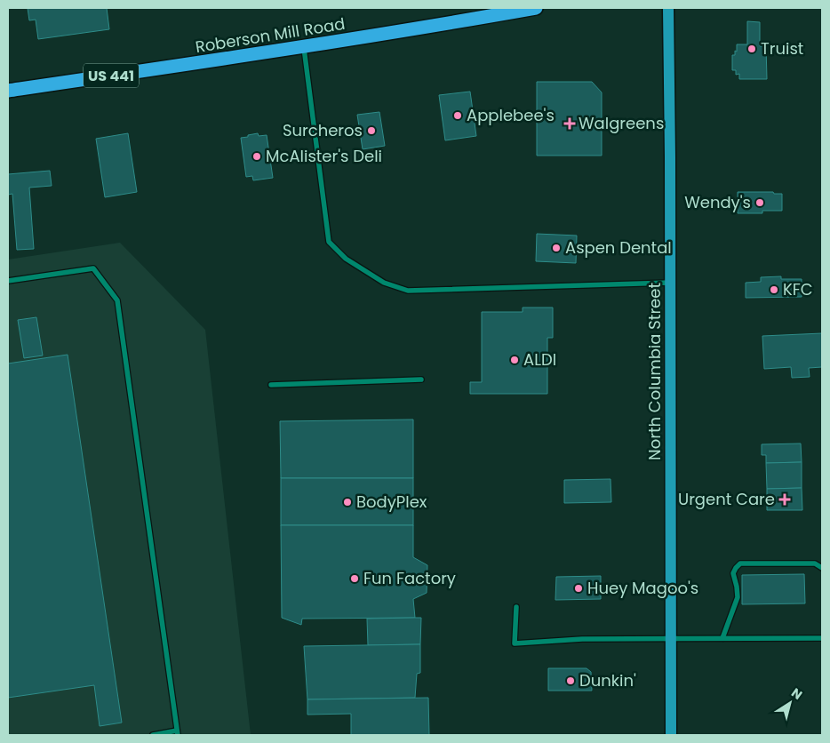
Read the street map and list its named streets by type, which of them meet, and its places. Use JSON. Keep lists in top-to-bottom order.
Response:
{
  "streets": {
    "highway": ["Roberson Mill Road", "US 441"],
    "main road": ["North Columbia Street"]
  },
  "places": {
    "other": [
      "Truist",
      "Applebee's",
      "Surcheros",
      "McAlister's Deli",
      "Wendy's",
      "Aspen Dental",
      "KFC",
      "ALDI",
      "BodyPlex",
      "Fun Factory",
      "Huey Magoo's",
      "Dunkin'"
    ],
    "health": ["Walgreens", "Urgent Care"]
  },
  "north": "top right"
}
